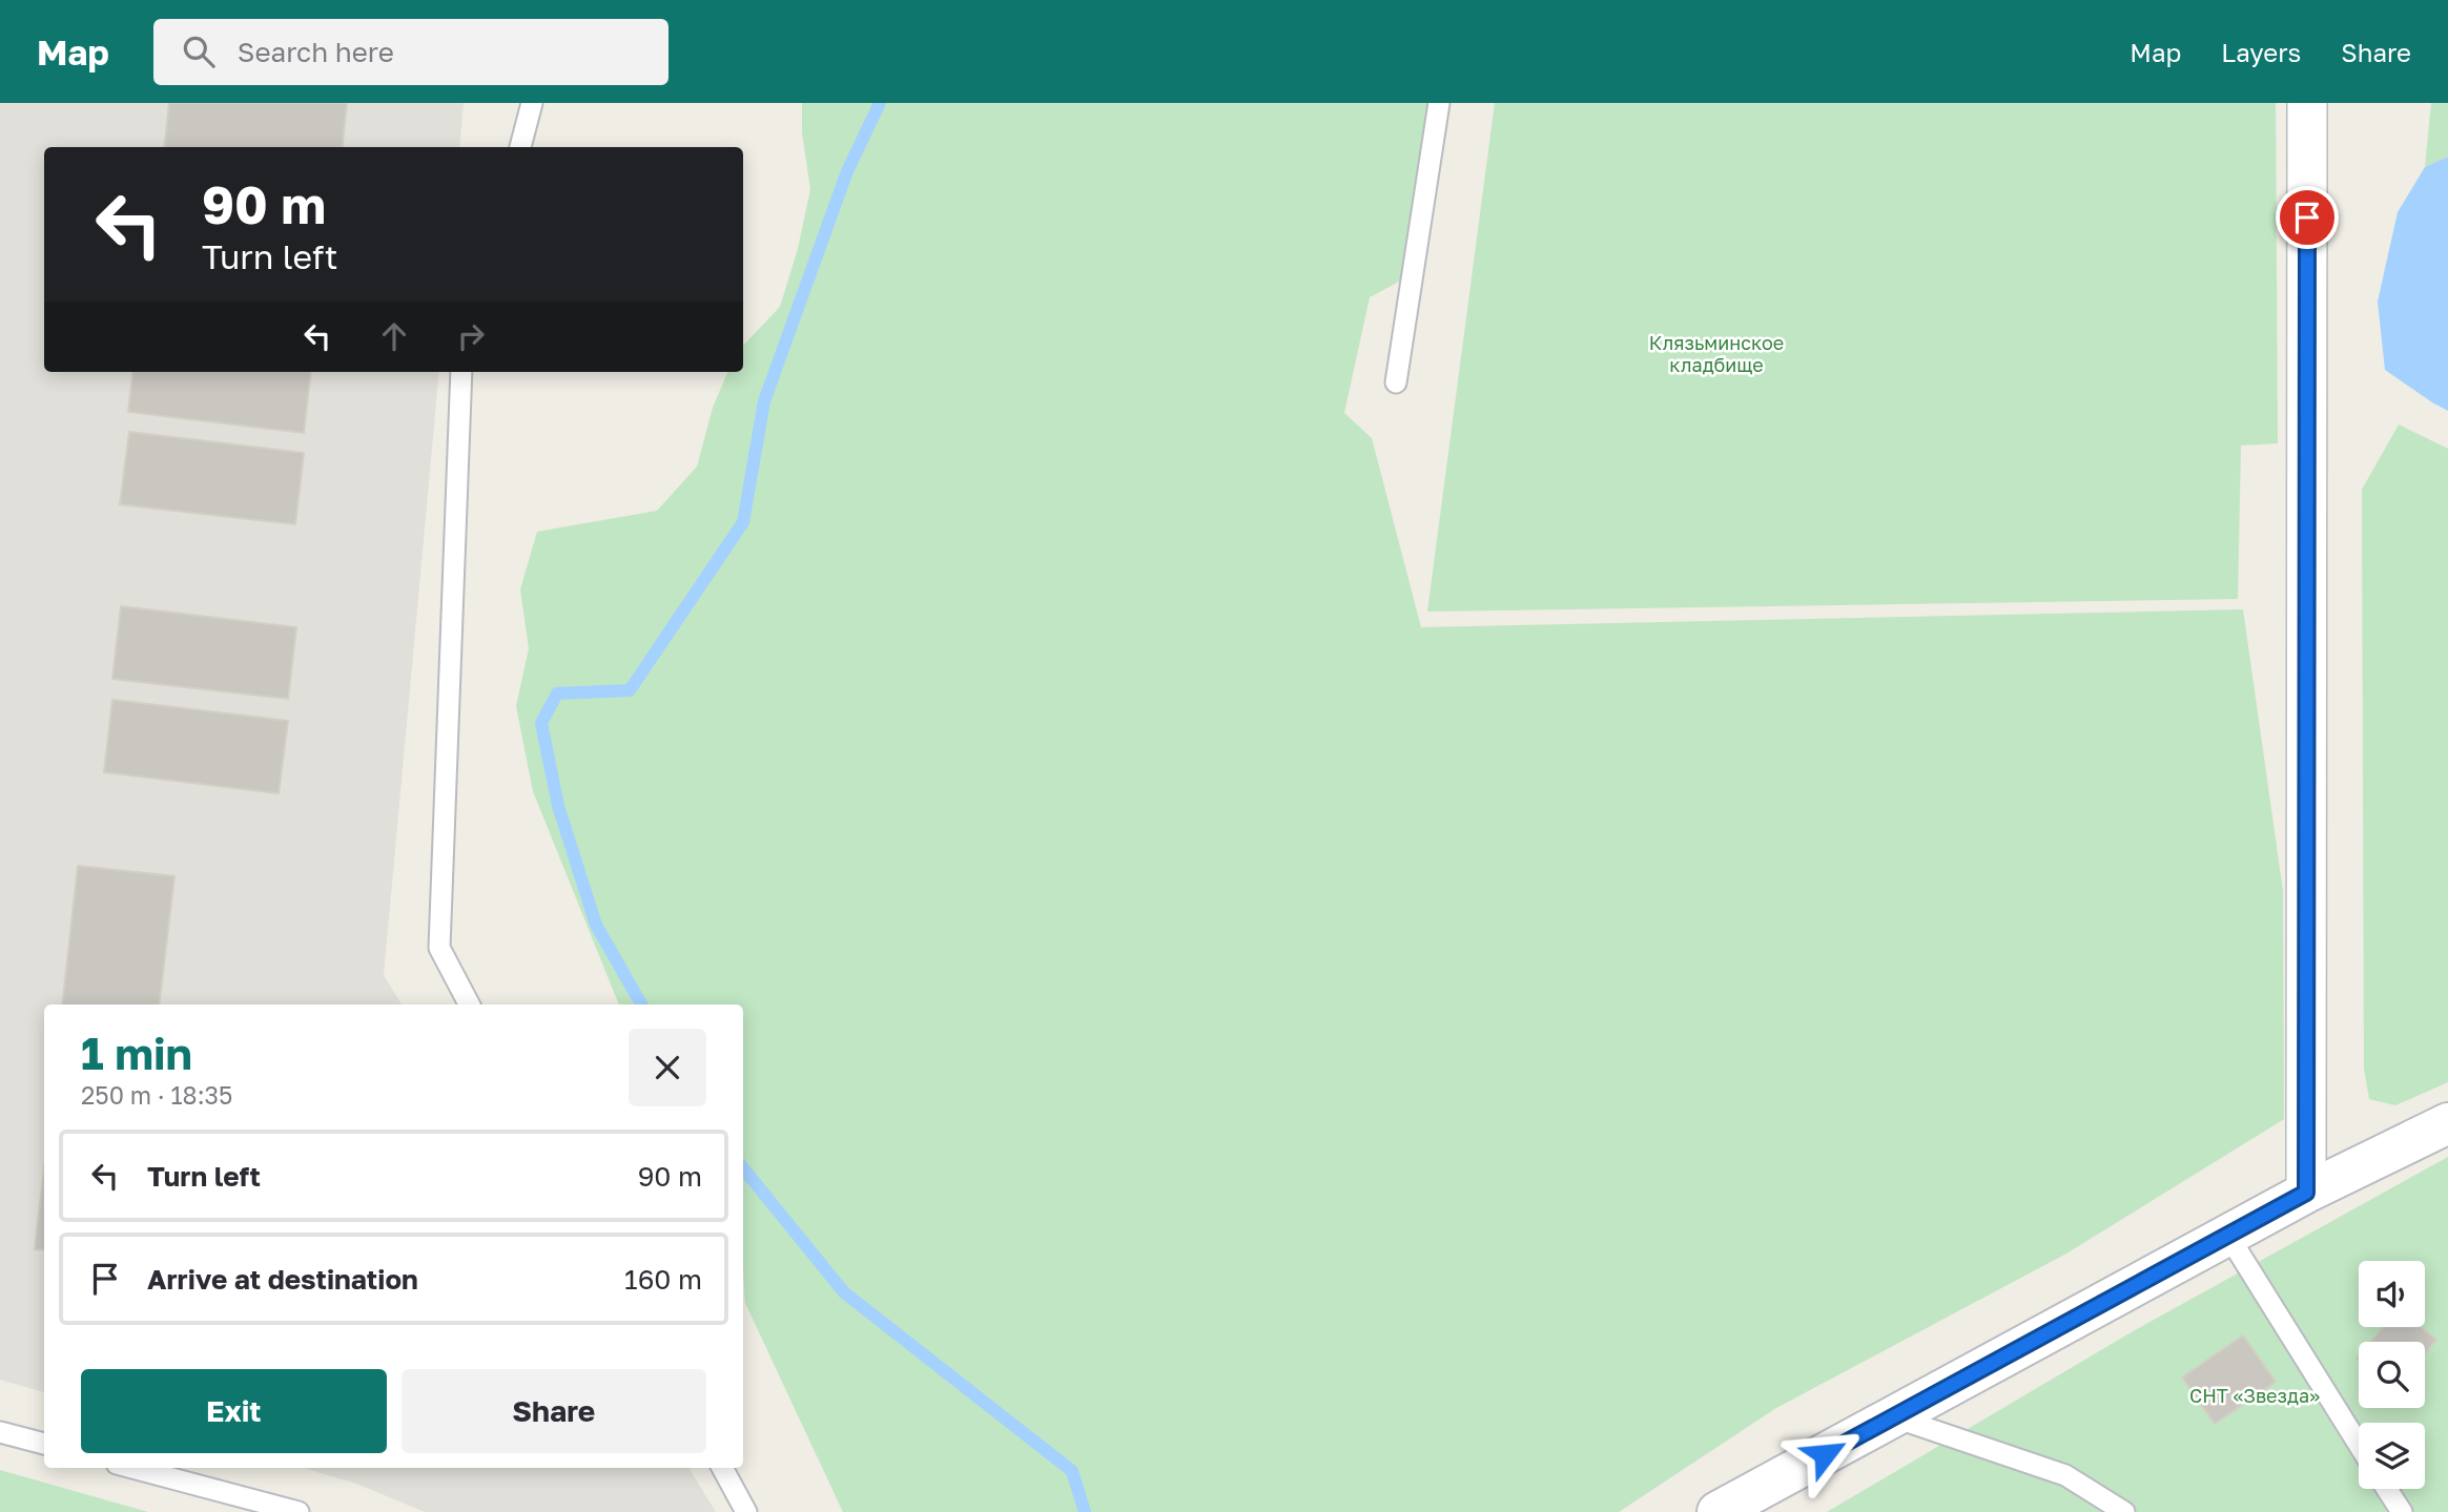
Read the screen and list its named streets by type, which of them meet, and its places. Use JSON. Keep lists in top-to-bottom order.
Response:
{
  "parks": ["Клязьминское кладбище", "СНТ «Звезда»"],
  "page": {
    "header": "Map",
    "search": "Search here",
    "nav": ["Map", "Layers", "Share"],
    "turn": ["90 m", "Turn left"],
    "heading": ["1 min", "250 m · 18:35"],
    "list": [
      {
        "name": "Turn left",
        "value": "90 m"
      },
      {
        "name": "Arrive at destination",
        "value": "160 m"
      }
    ],
    "buttons": ["Exit", "Share"]
  }
}
